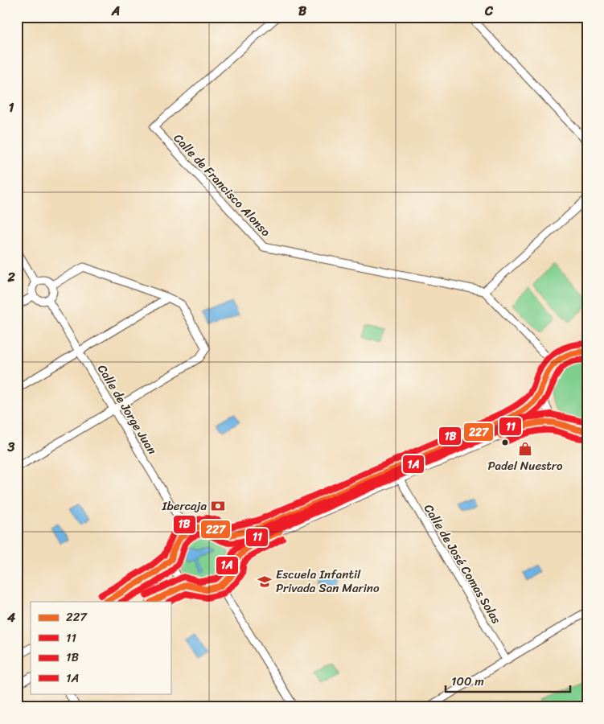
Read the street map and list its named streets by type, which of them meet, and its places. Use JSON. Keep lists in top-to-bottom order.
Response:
{
  "streets": {
    "street": ["Calle de Francisco Alonso", "Calle de Jorge Juan", "Calle de José Comas Solas"]
  },
  "places": {
    "shop": ["Padel Nuestro"],
    "bank": ["Ibercaja"],
    "school or university": ["Escuela Infantil Privada San Marino"]
  },
  "lines": [
    "transit line 1B",
    "transit line 227",
    "transit line 11",
    "transit line 1A"
  ],
  "legend": [
    "227",
    "11",
    "1B",
    "1A"
  ],
  "scale_bar": "100 m",
  "grid": {
    "columns": ["A", "B", "C"],
    "rows": [
      "1",
      "2",
      "3",
      "4"
    ]
  }
}
